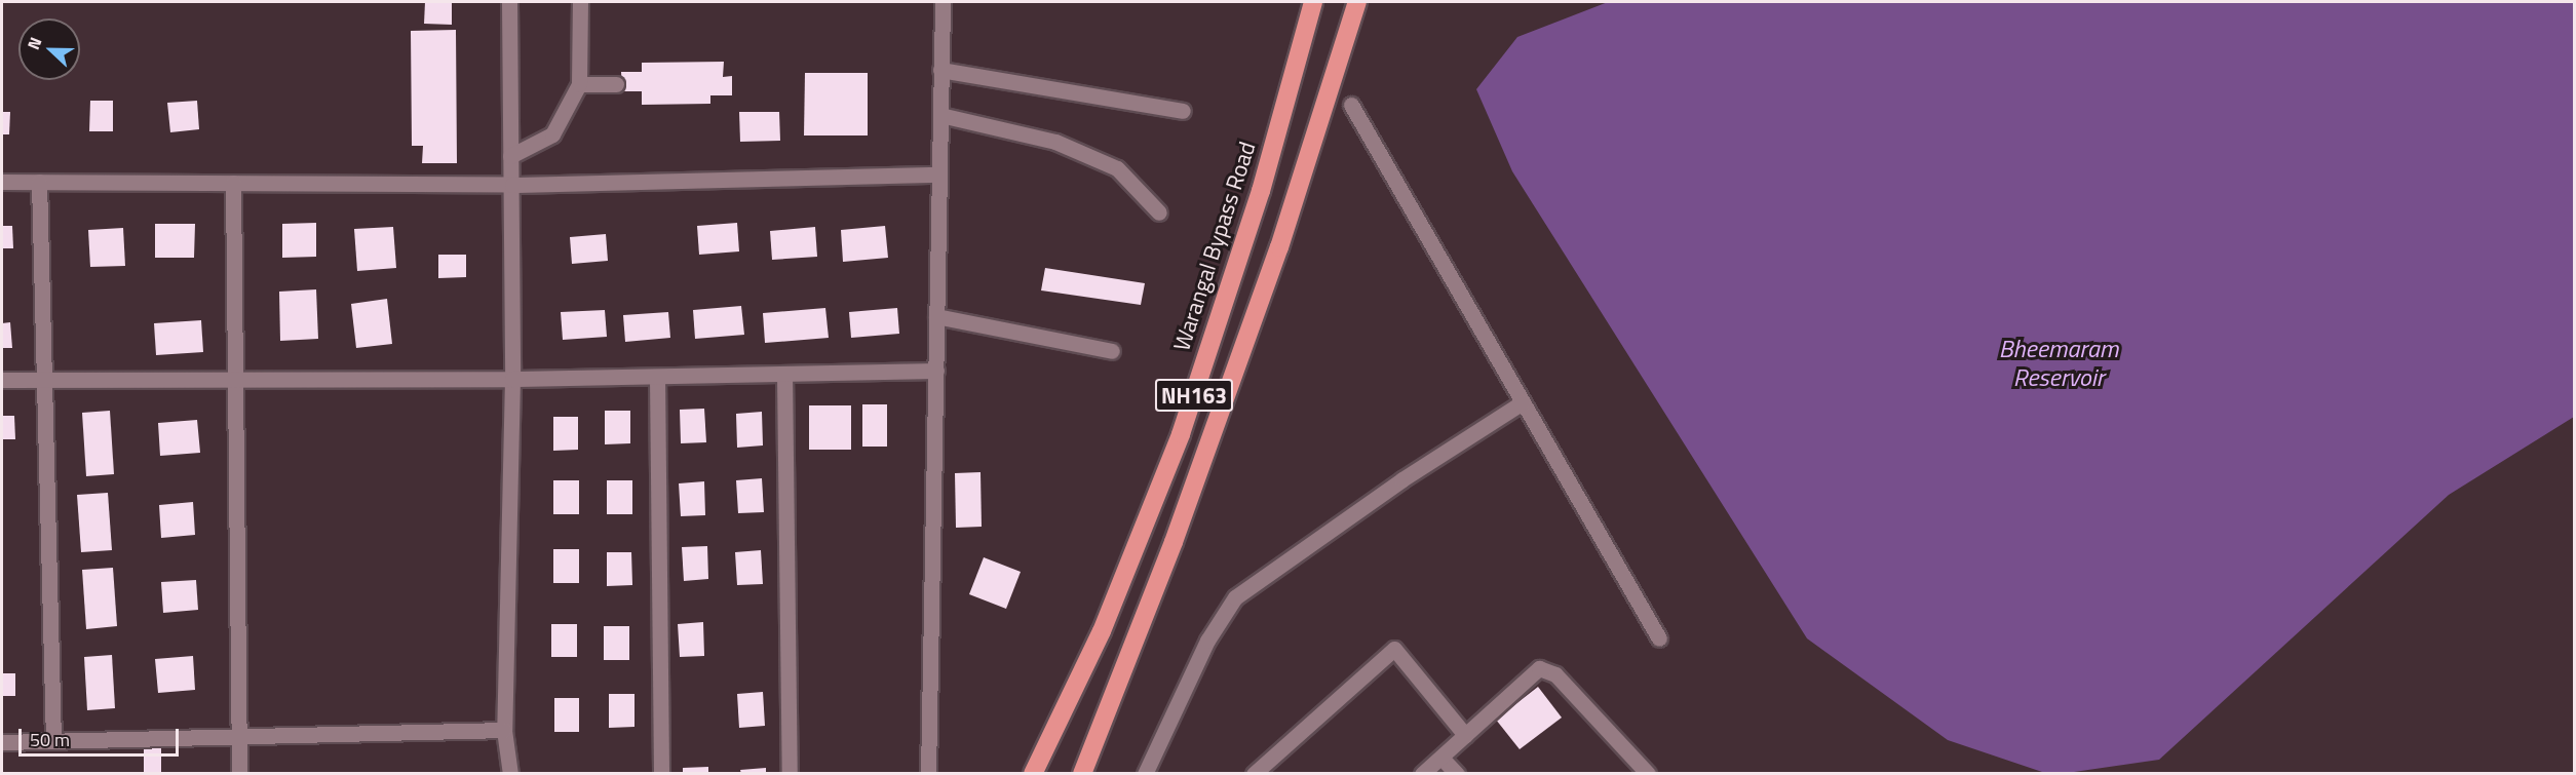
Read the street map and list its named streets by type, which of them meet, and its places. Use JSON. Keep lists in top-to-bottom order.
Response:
{
  "streets": {
    "highway": ["Warangal Bypass Road", "NH163"]
  },
  "water": ["Bheemaram Reservoir"],
  "scale_bar": "50 m",
  "north": "left"
}
